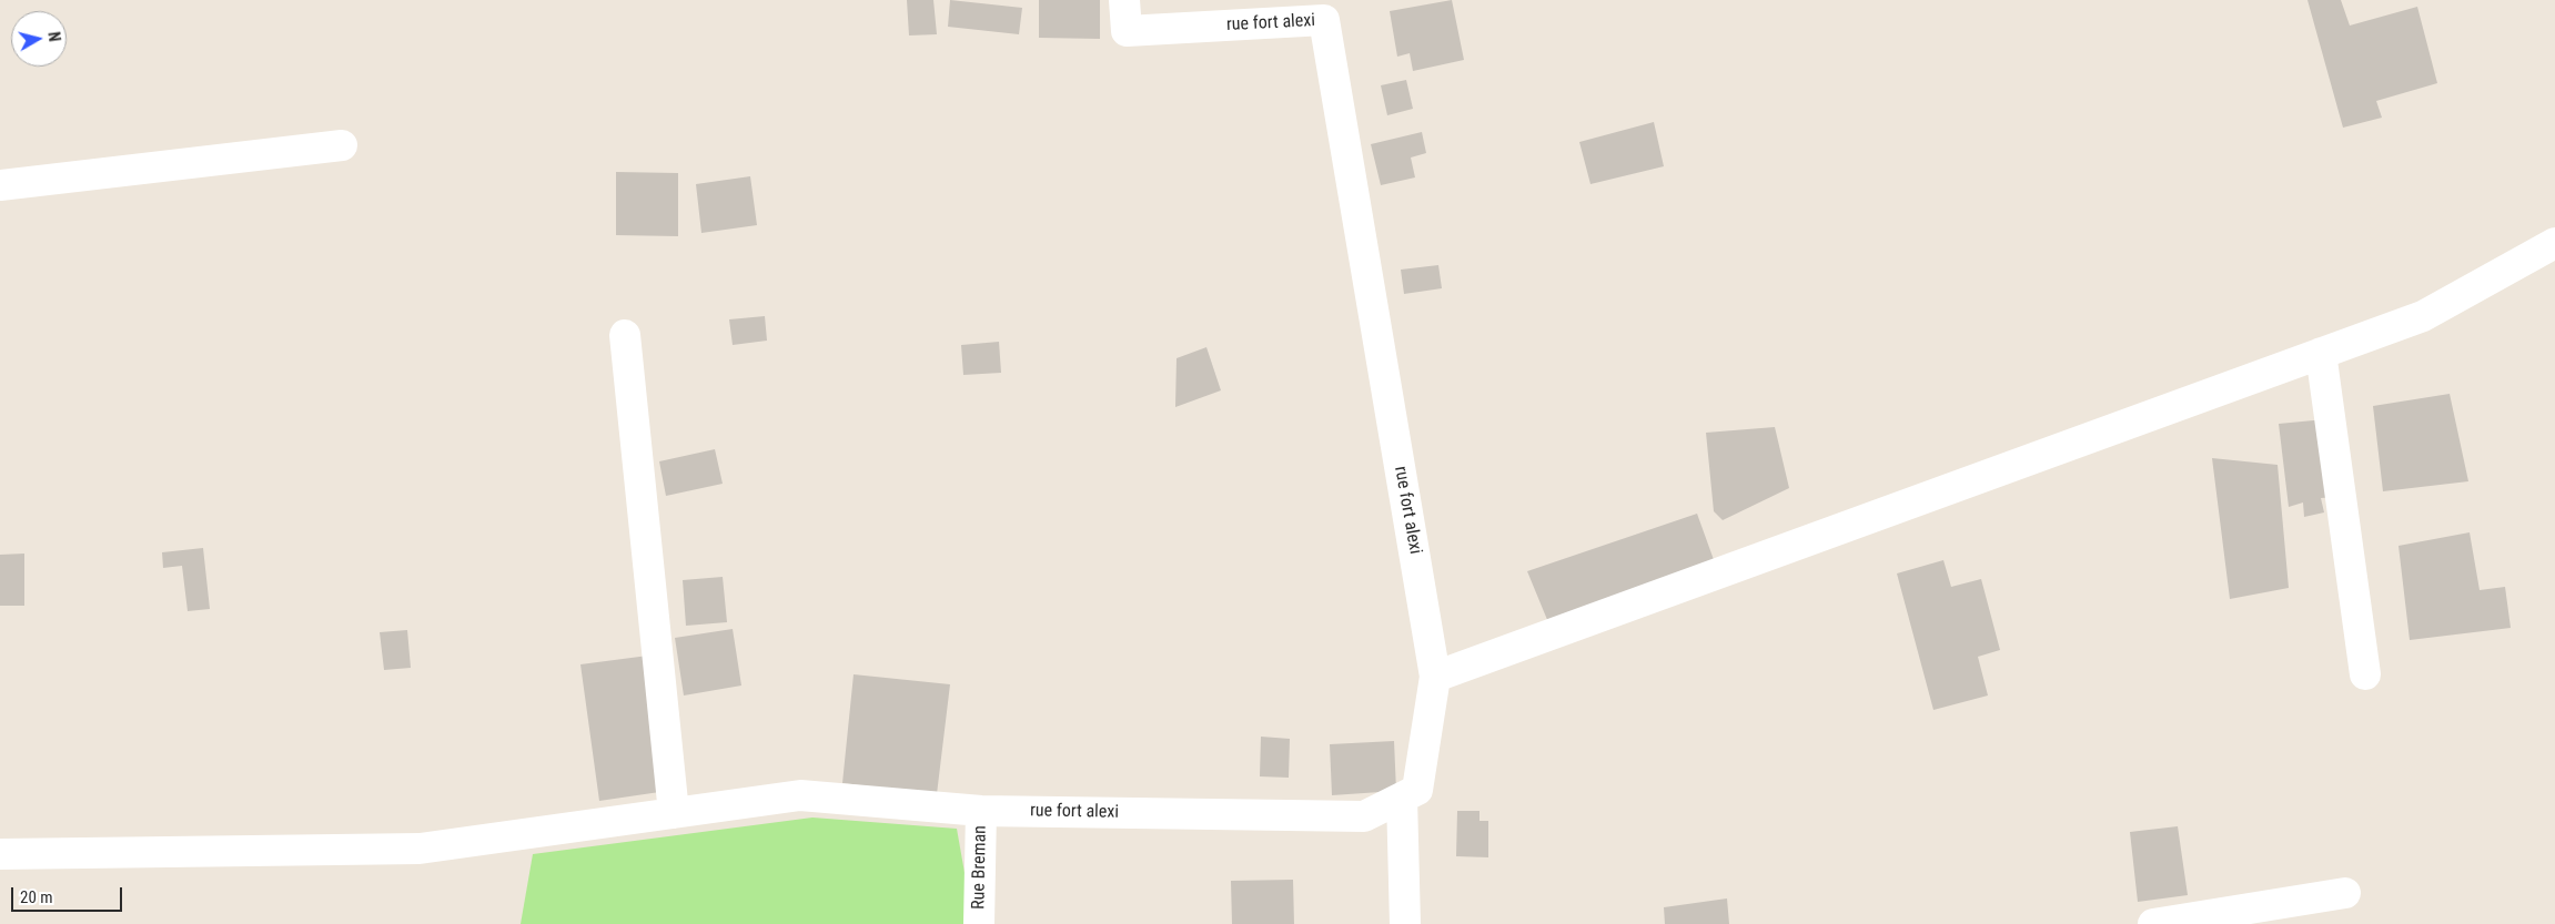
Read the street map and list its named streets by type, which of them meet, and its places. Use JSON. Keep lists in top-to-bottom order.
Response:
{
  "streets": {
    "street": ["rue fort alexi", "Rue Breman"]
  },
  "crossings": [
    ["rue fort alexi", "Rue Breman"]
  ],
  "scale_bar": "20 m",
  "north": "right"
}
